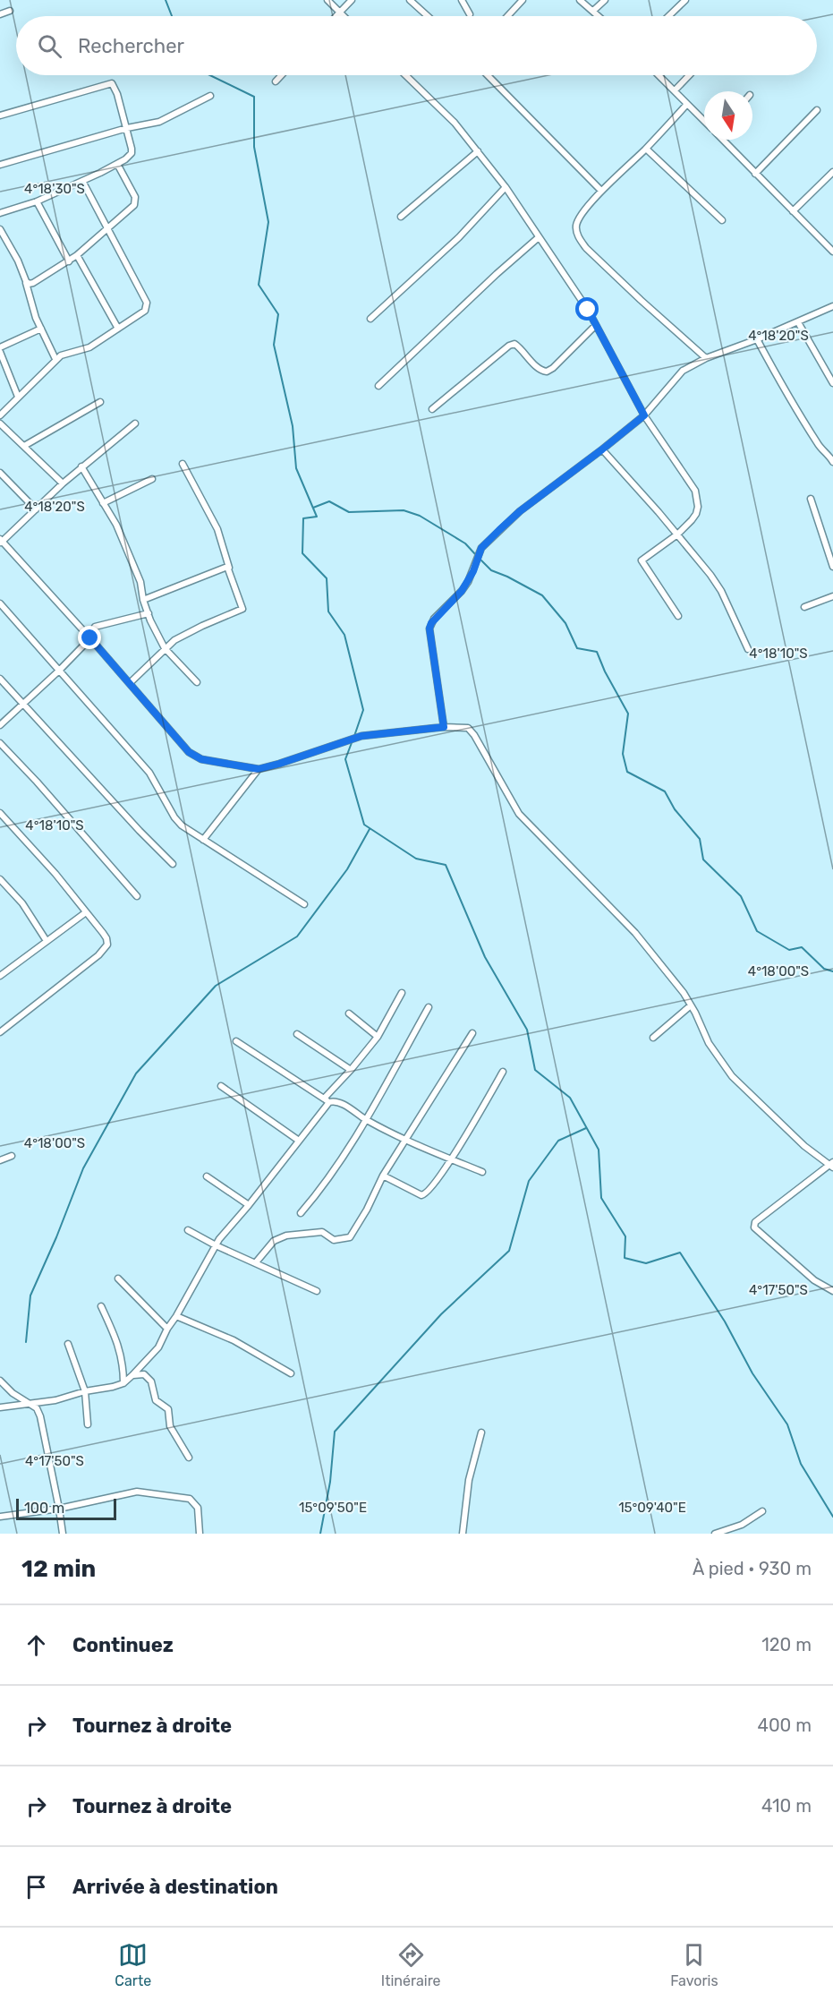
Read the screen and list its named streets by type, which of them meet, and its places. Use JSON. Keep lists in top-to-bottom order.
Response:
{
  "scale_bar": "100 m",
  "north": "bottom",
  "page": {
    "search": "Rechercher",
    "scale": "100 m",
    "heading": ["12 min", "À pied · 930 m"],
    "list": [
      ["Continuez", "120 m"],
      ["Tournez à droite", "400 m"],
      ["Tournez à droite", "410 m"],
      "Arrivée à destination"
    ],
    "nav": ["Carte", "Itinéraire", "Favoris"]
  },
  "coordinates": [
    "4°18'30\"S",
    "4°18'20\"S",
    "4°18'10\"S",
    "4°18'00\"S",
    "4°17'50\"S",
    "15°09'50\"E",
    "15°09'40\"E"
  ]
}
